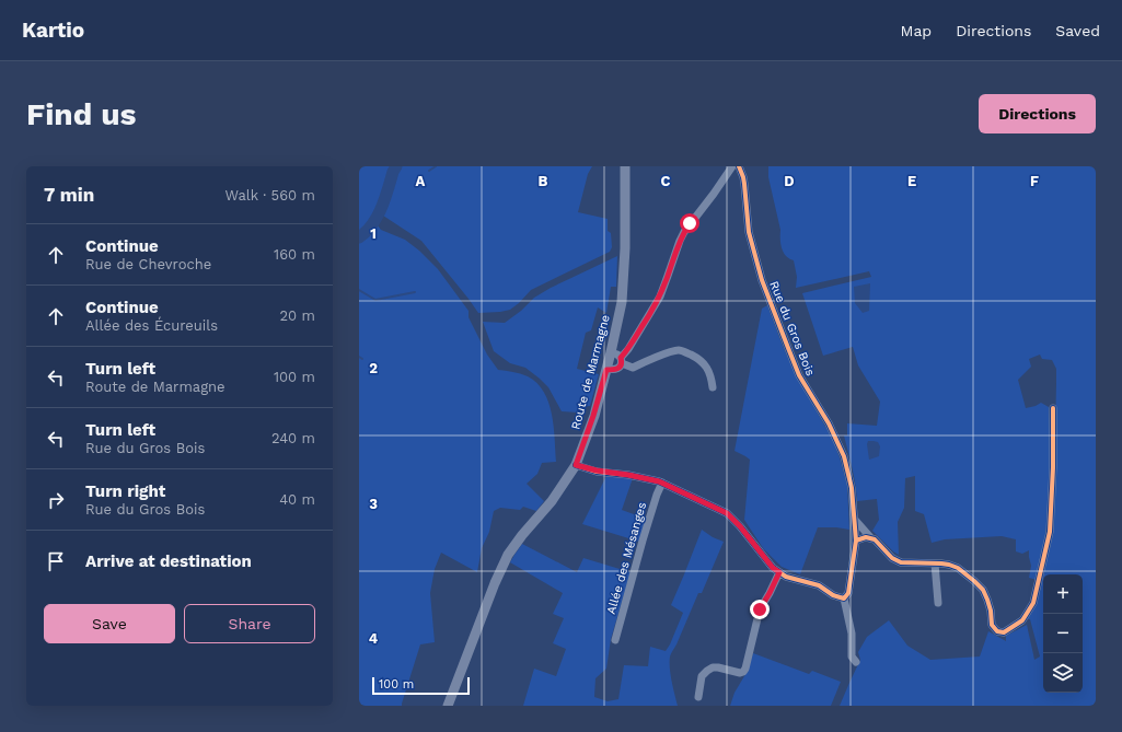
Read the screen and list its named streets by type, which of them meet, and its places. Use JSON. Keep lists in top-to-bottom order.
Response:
{
  "streets": {
    "main road": ["Route de Marmagne"],
    "street": ["Rue du Gros Bois", "Allée des Mésanges"]
  },
  "scale_bar": "100 m",
  "page": {
    "header": "Kartio",
    "nav": ["Map", "Directions", "Saved"],
    "buttons": [
      "Directions",
      ["Save", "Share"]
    ],
    "title": "Find us",
    "heading": ["7 min", "Walk · 560 m"],
    "list": [
      ["Continue", "Rue de Chevroche", "160 m"],
      ["Continue", "Allée des Écureuils", "20 m"],
      ["Turn left", "Route de Marmagne", "100 m"],
      ["Turn left", "Rue du Gros Bois", "240 m"],
      ["Turn right", "Rue du Gros Bois", "40 m"],
      "Arrive at destination"
    ],
    "map_buttons": ["+", "−"],
    "scale": "100 m"
  },
  "grid": {
    "columns": [
      "A",
      "B",
      "C",
      "D",
      "E",
      "F"
    ],
    "rows": [
      "1",
      "2",
      "3",
      "4"
    ]
  }
}
